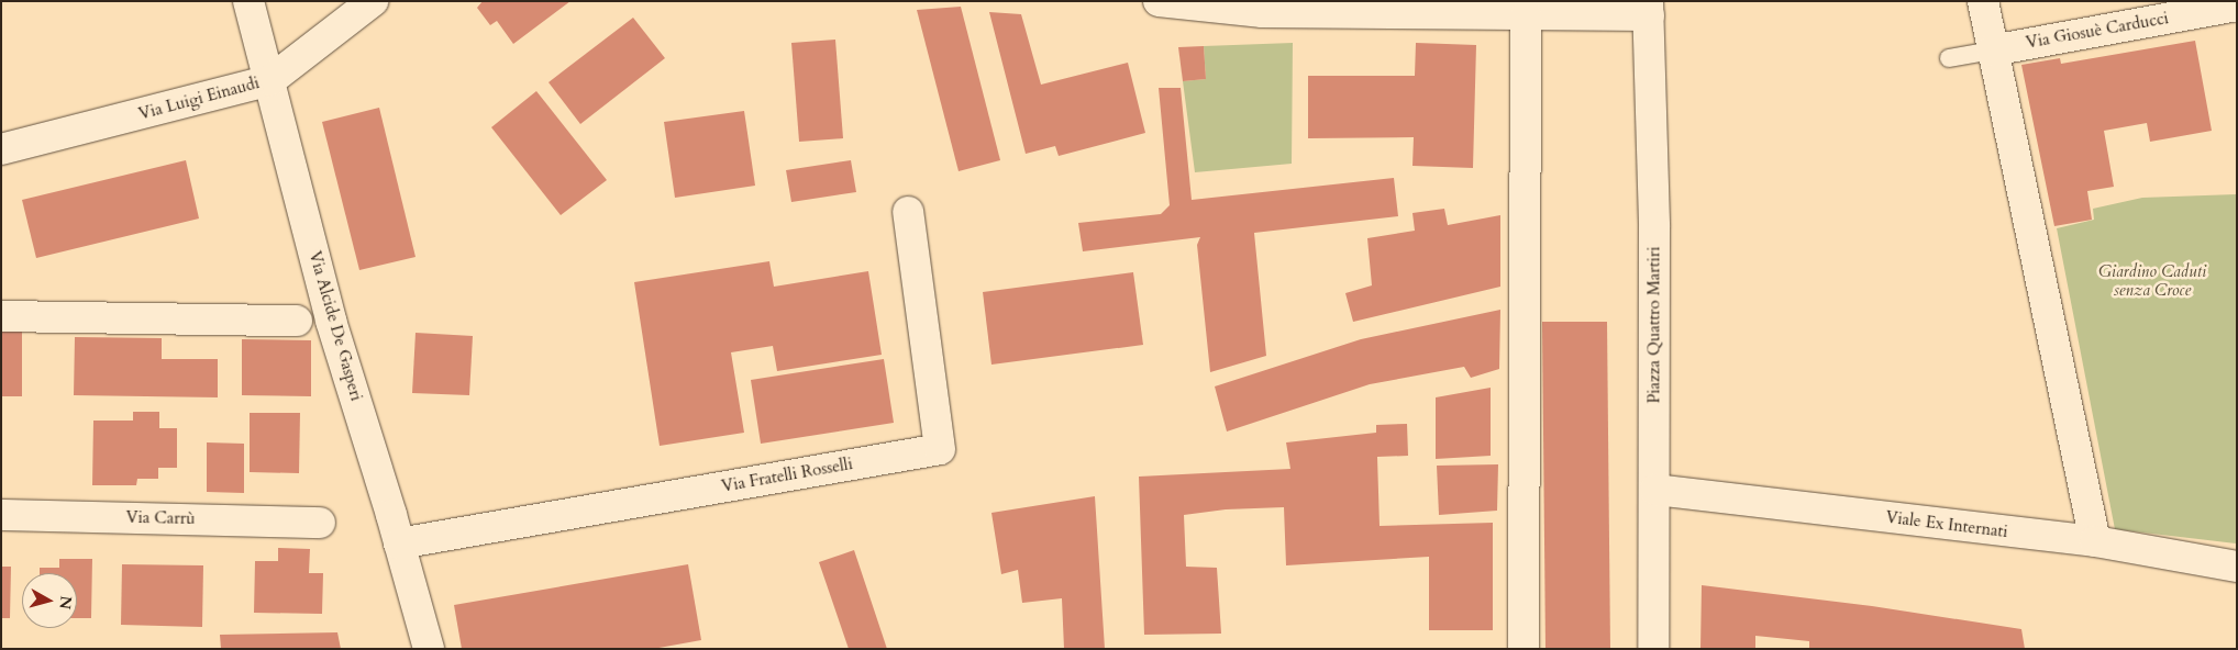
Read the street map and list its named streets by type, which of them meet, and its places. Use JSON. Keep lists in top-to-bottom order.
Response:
{
  "streets": {
    "street": [
      "Via Giosuè Carducci",
      "Via Luigi Einaudi",
      "Piazza Quattro Martiri",
      "Via Alcide De Gasperi",
      "Via Fratelli Rosselli",
      "Via Carrù",
      "Viale Ex Internati"
    ]
  },
  "crossings": [
    ["Via Luigi Einaudi", "Via Alcide De Gasperi"],
    ["Piazza Quattro Martiri", "Viale Ex Internati"],
    ["Via Alcide De Gasperi", "Via Fratelli Rosselli"]
  ],
  "parks": ["Giardino Caduti senza Croce"],
  "north": "right"
}
